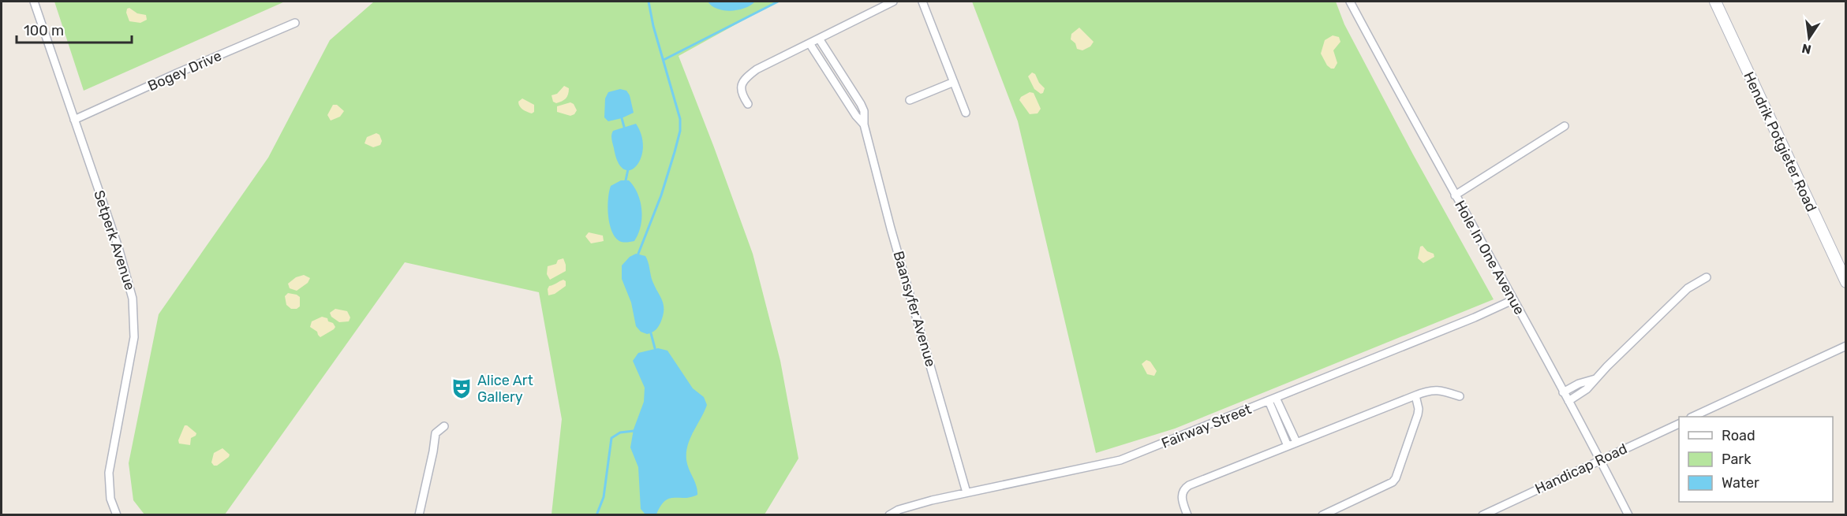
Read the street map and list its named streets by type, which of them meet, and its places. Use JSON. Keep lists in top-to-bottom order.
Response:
{
  "streets": {
    "main road": ["Hendrik Potgieter Road"],
    "street": [
      "Bogey Drive",
      "Setperk Avenue",
      "Hole In One Avenue",
      "Baansyfer Avenue",
      "Fairway Street",
      "Handicap Road"
    ]
  },
  "crossings": [
    ["Bogey Drive", "Setperk Avenue"],
    ["Hole In One Avenue", "Fairway Street"],
    ["Hole In One Avenue", "Handicap Road"],
    ["Baansyfer Avenue", "Fairway Street"]
  ],
  "places": {
    "theatre": ["Alice Art Gallery"]
  },
  "legend": ["Road", "Park", "Water"],
  "scale_bar": "100 m",
  "north": "bottom"
}
